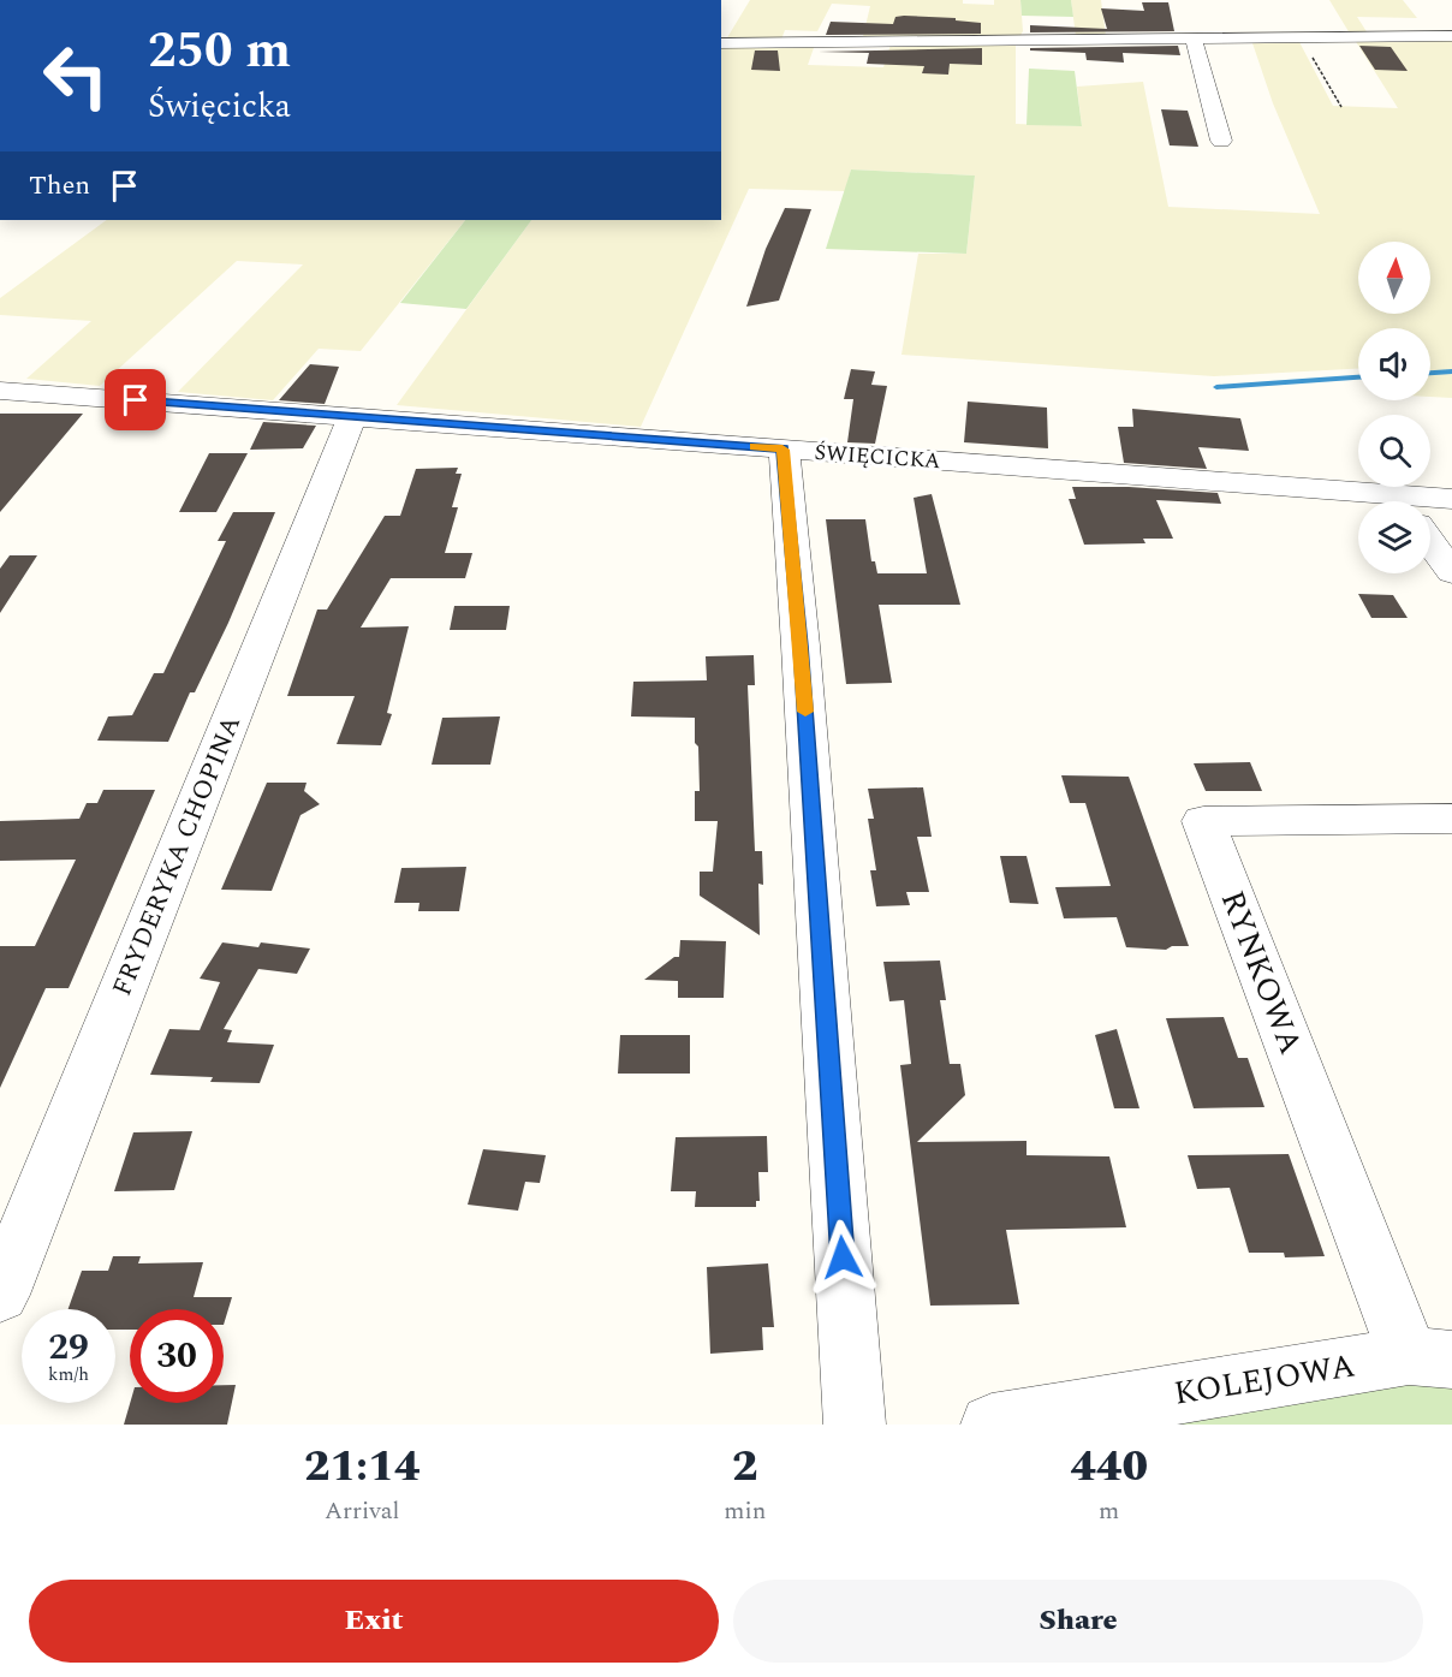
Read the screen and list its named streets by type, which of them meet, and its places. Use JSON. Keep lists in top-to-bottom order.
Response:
{
  "streets": {
    "street": [
      "ŚWIĘCICKA",
      "FRYDERYKA CHOPINA",
      "RYNKOWA",
      "KOLEJOWA"
    ]
  },
  "crossings": [
    ["ŚWIĘCICKA", "FRYDERYKA CHOPINA"],
    ["RYNKOWA", "KOLEJOWA"]
  ],
  "north": "top",
  "page": {
    "turn": ["250 m", "Święcicka"],
    "then": "Then",
    "speed": "29 km/h",
    "limit": "30",
    "eta": [
      "21:14",
      "Arrival",
      "2",
      "min",
      "440",
      "m"
    ],
    "buttons": ["Exit", "Share"]
  }
}
